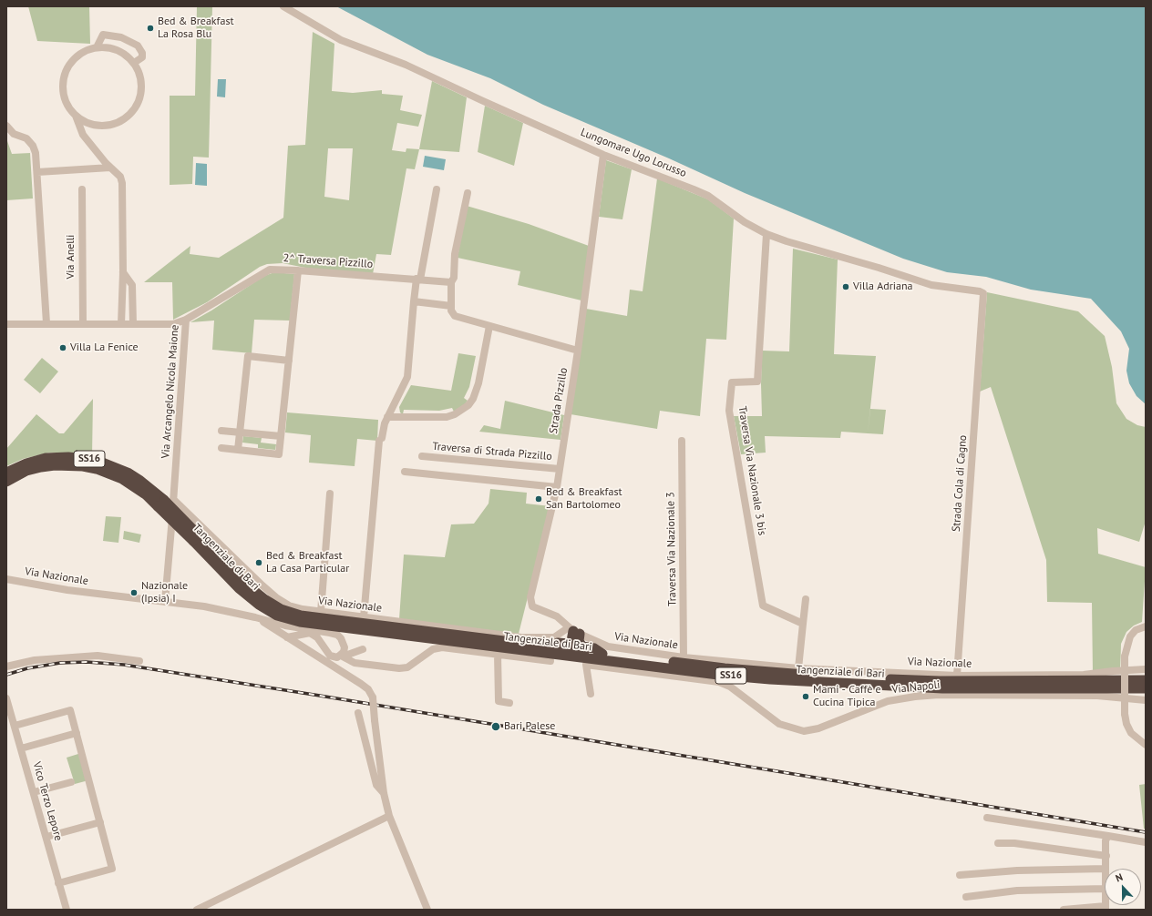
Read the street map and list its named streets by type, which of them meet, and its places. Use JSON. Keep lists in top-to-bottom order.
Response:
{
  "streets": {
    "highway": ["SS16", "Tangenziale di Bari"],
    "street": [
      "Lungomare Ugo Lorusso",
      "Via Anelli",
      "2^ Traversa Pizzillo",
      "Via Arcangelo Nicola Maione",
      "Strada Pizzillo",
      "Traversa di Strada Pizzillo",
      "Traversa Via Nazionale 3 bis",
      "Strada Cola di Cagno",
      "Traversa Via Nazionale 3",
      "Via Nazionale",
      "Via Napoli",
      "Vico Terzo Lepore"
    ]
  },
  "crossings": [
    ["Lungomare Ugo Lorusso", "Strada Pizzillo"],
    ["Lungomare Ugo Lorusso", "Traversa Via Nazionale 3 bis"],
    ["Lungomare Ugo Lorusso", "Strada Cola di Cagno"],
    ["Via Anelli", "Via Arcangelo Nicola Maione"],
    ["2^ Traversa Pizzillo", "Via Arcangelo Nicola Maione"],
    ["Via Arcangelo Nicola Maione", "Tangenziale di Bari"],
    ["Via Arcangelo Nicola Maione", "Via Nazionale"],
    ["Strada Pizzillo", "Traversa di Strada Pizzillo"],
    ["Strada Pizzillo", "Via Nazionale"],
    ["Strada Cola di Cagno", "Via Nazionale"],
    ["Traversa Via Nazionale 3", "Via Nazionale"],
    ["Tangenziale di Bari", "Via Nazionale"]
  ],
  "places": [
    "Bed & Breakfast La Rosa Blu",
    "Villa Adriana",
    "Villa La Fenice",
    "Bed & Breakfast San Bartolomeo",
    "Bed & Breakfast La Casa Particular",
    "Nazionale (Ipsia) I",
    "Mami - Caffè e Cucina Tipica",
    "Bari Palese"
  ],
  "north": "top"
}
